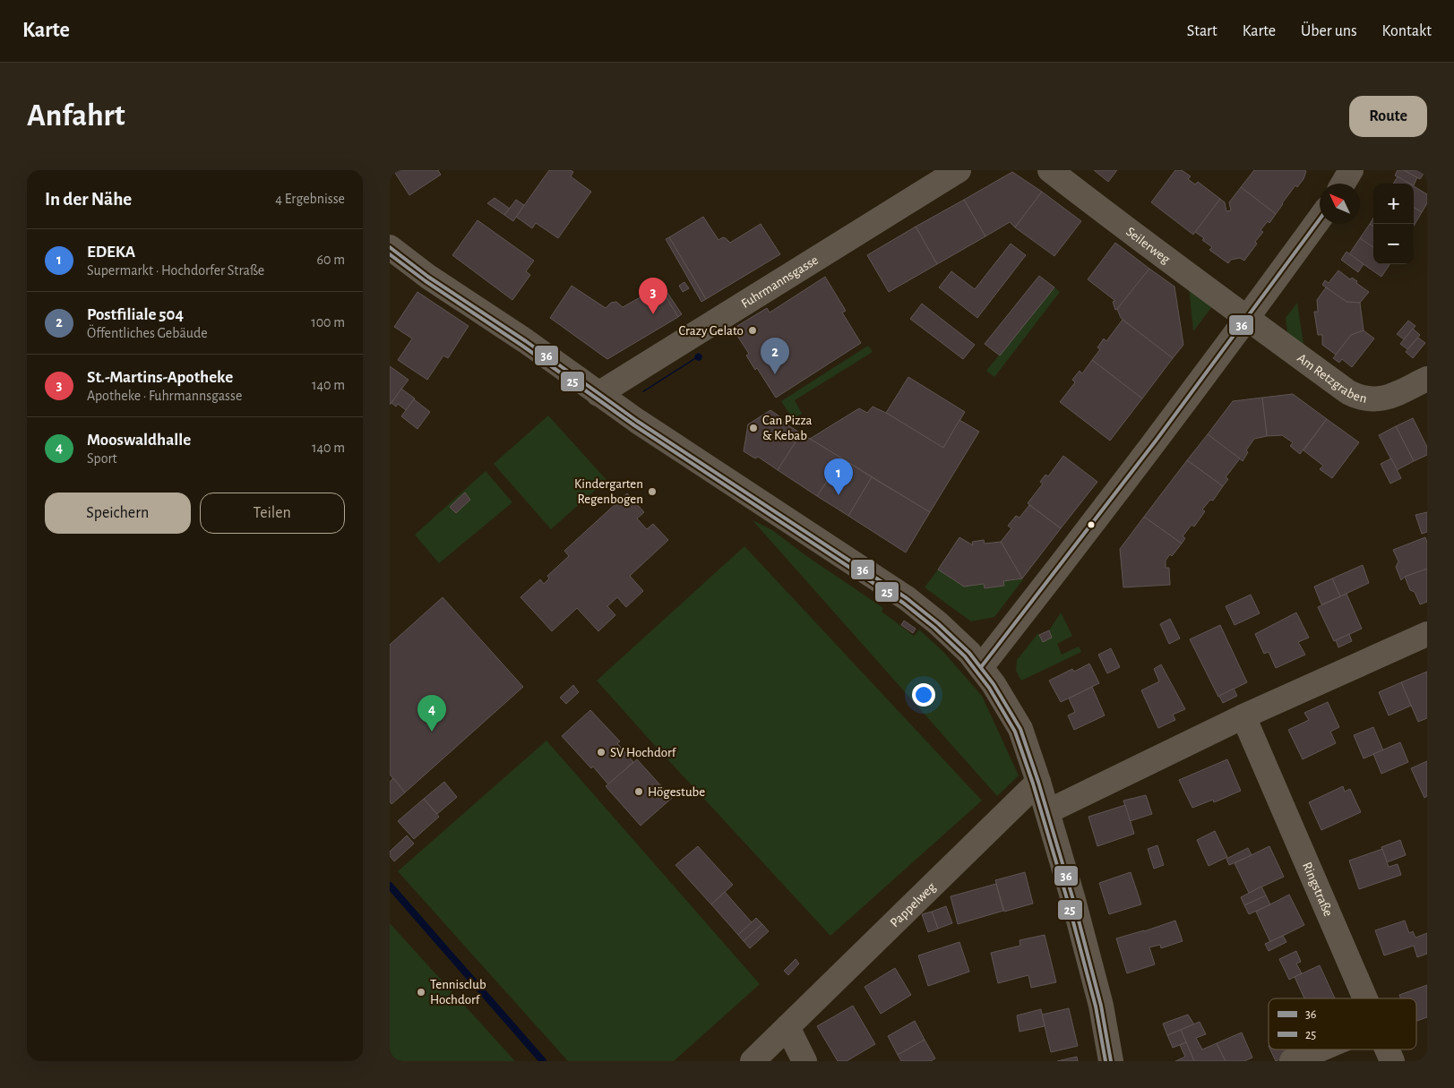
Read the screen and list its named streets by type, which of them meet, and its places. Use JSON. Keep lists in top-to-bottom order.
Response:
{
  "streets": {
    "street": [
      "Seilerweg",
      "Fuhrmannsgasse",
      "Am Retzgraben",
      "Ringstraße",
      "Pappelweg"
    ]
  },
  "crossings": [
    ["Seilerweg", "Am Retzgraben"]
  ],
  "places": [
    "Crazy Gelato",
    "Can Pizza & Kebab",
    "Kindergarten Regenbogen",
    "SV Hochdorf",
    "Högestube",
    "Tennisclub Hochdorf"
  ],
  "lines": ["transit line 36", "transit line 25"],
  "legend": ["36", "25"],
  "north": "top left",
  "page": {
    "header": "Karte",
    "nav": [
      "Start",
      "Karte",
      "Über uns",
      "Kontakt"
    ],
    "buttons": [
      "Route",
      ["Speichern", "Teilen"]
    ],
    "title": "Anfahrt",
    "heading": ["In der Nähe", "4 Ergebnisse"],
    "map_buttons": ["+", "−"],
    "list": [
      {
        "mark": "1",
        "name": "EDEKA",
        "note": "Supermarkt · Hochdorfer Straße",
        "value": "60 m"
      },
      {
        "mark": "2",
        "name": "Postfiliale 504",
        "note": "Öffentliches Gebäude",
        "value": "100 m"
      },
      {
        "mark": "3",
        "name": "St.-Martins-Apotheke",
        "note": "Apotheke · Fuhrmannsgasse",
        "value": "140 m"
      },
      {
        "mark": "4",
        "name": "Mooswaldhalle",
        "note": "Sport",
        "value": "140 m"
      }
    ],
    "pins": [
      "3",
      "2",
      "1",
      "4"
    ]
  }
}
